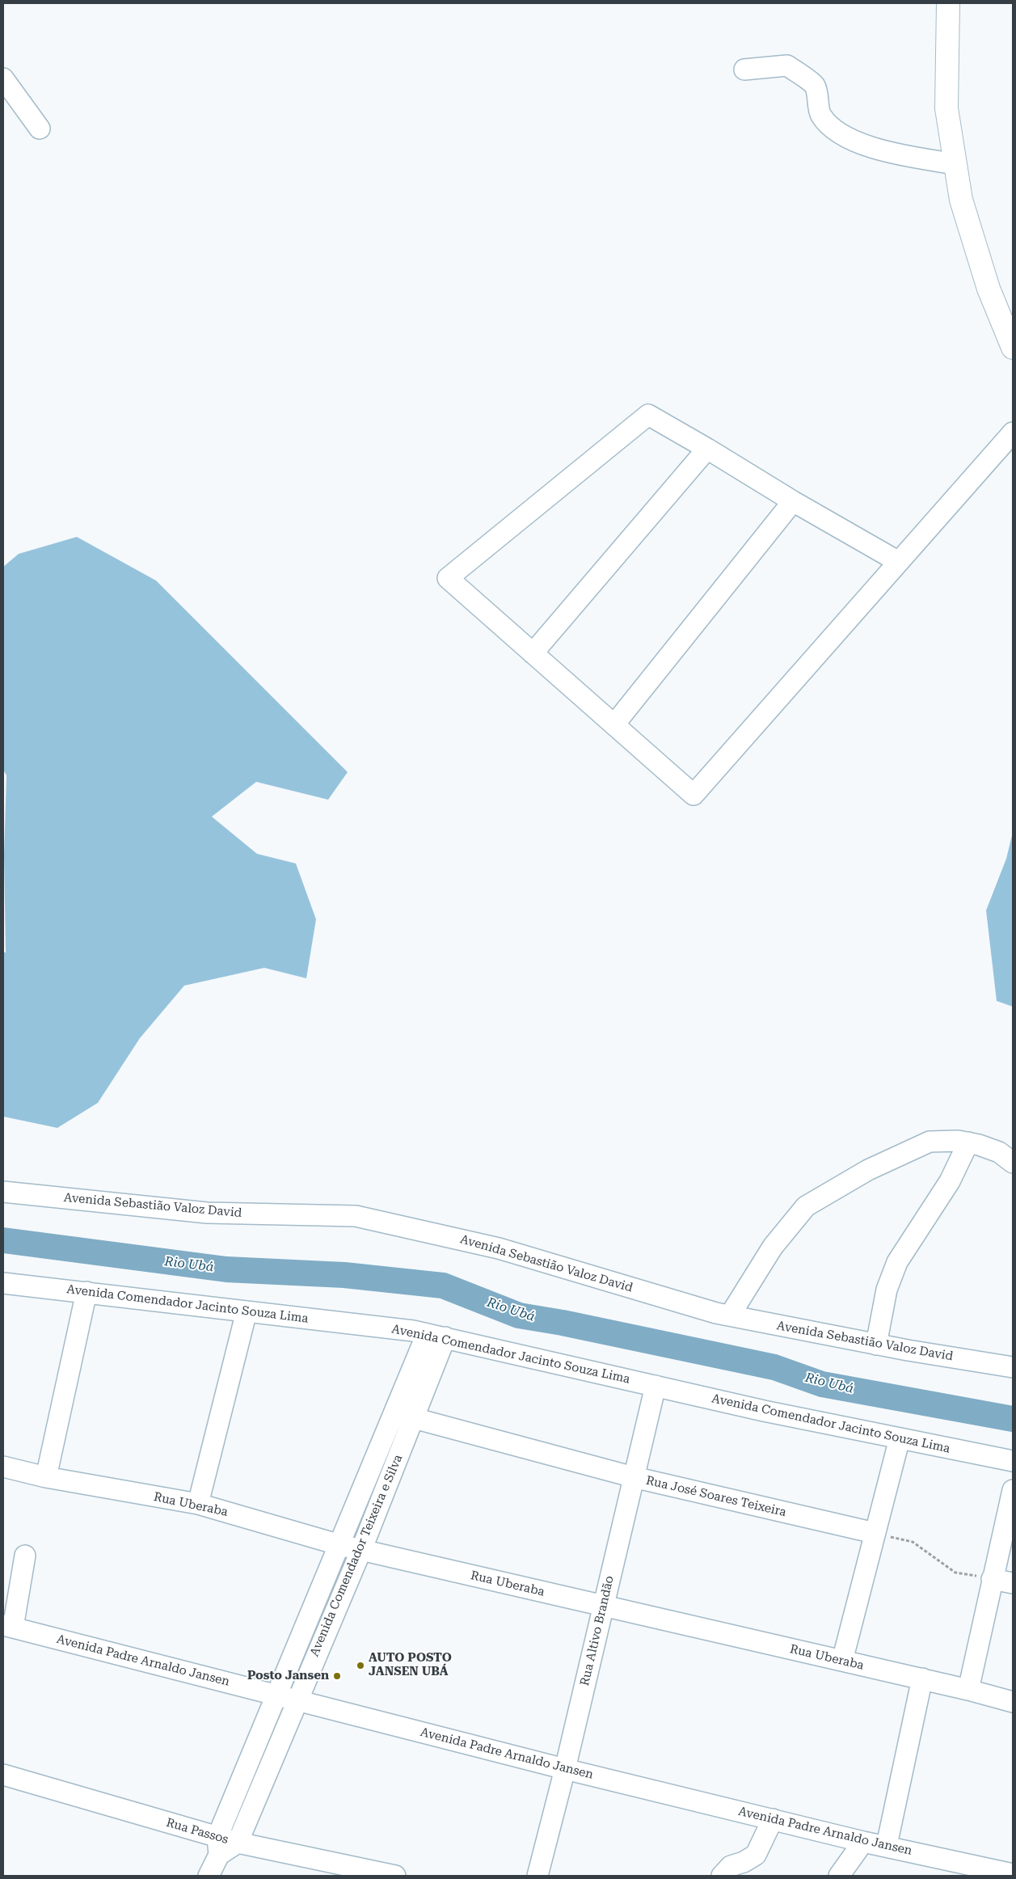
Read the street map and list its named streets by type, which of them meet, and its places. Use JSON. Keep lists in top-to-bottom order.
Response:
{
  "streets": {
    "street": [
      "Avenida Sebastião Valoz David",
      "Avenida Comendador Jacinto Souza Lima",
      "Rua José Soares Teixeira",
      "Rua Uberaba",
      "Avenida Comendador Teixeira e Silva",
      "Rua Altivo Brandão",
      "Avenida Padre Arnaldo Jansen",
      "Rua Passos"
    ]
  },
  "crossings": [
    ["Avenida Comendador Jacinto Souza Lima", "Avenida Comendador Teixeira e Silva"],
    ["Avenida Comendador Jacinto Souza Lima", "Rua Altivo Brandão"],
    ["Rua José Soares Teixeira", "Avenida Comendador Teixeira e Silva"],
    ["Rua José Soares Teixeira", "Rua Altivo Brandão"],
    ["Rua Uberaba", "Avenida Comendador Teixeira e Silva"],
    ["Rua Uberaba", "Rua Altivo Brandão"],
    ["Avenida Comendador Teixeira e Silva", "Avenida Padre Arnaldo Jansen"],
    ["Avenida Comendador Teixeira e Silva", "Rua Passos"],
    ["Rua Altivo Brandão", "Avenida Padre Arnaldo Jansen"]
  ],
  "water": ["Rio Ubá"],
  "places": ["AUTO POSTO JANSEN UBÁ", "Posto Jansen"]
}
